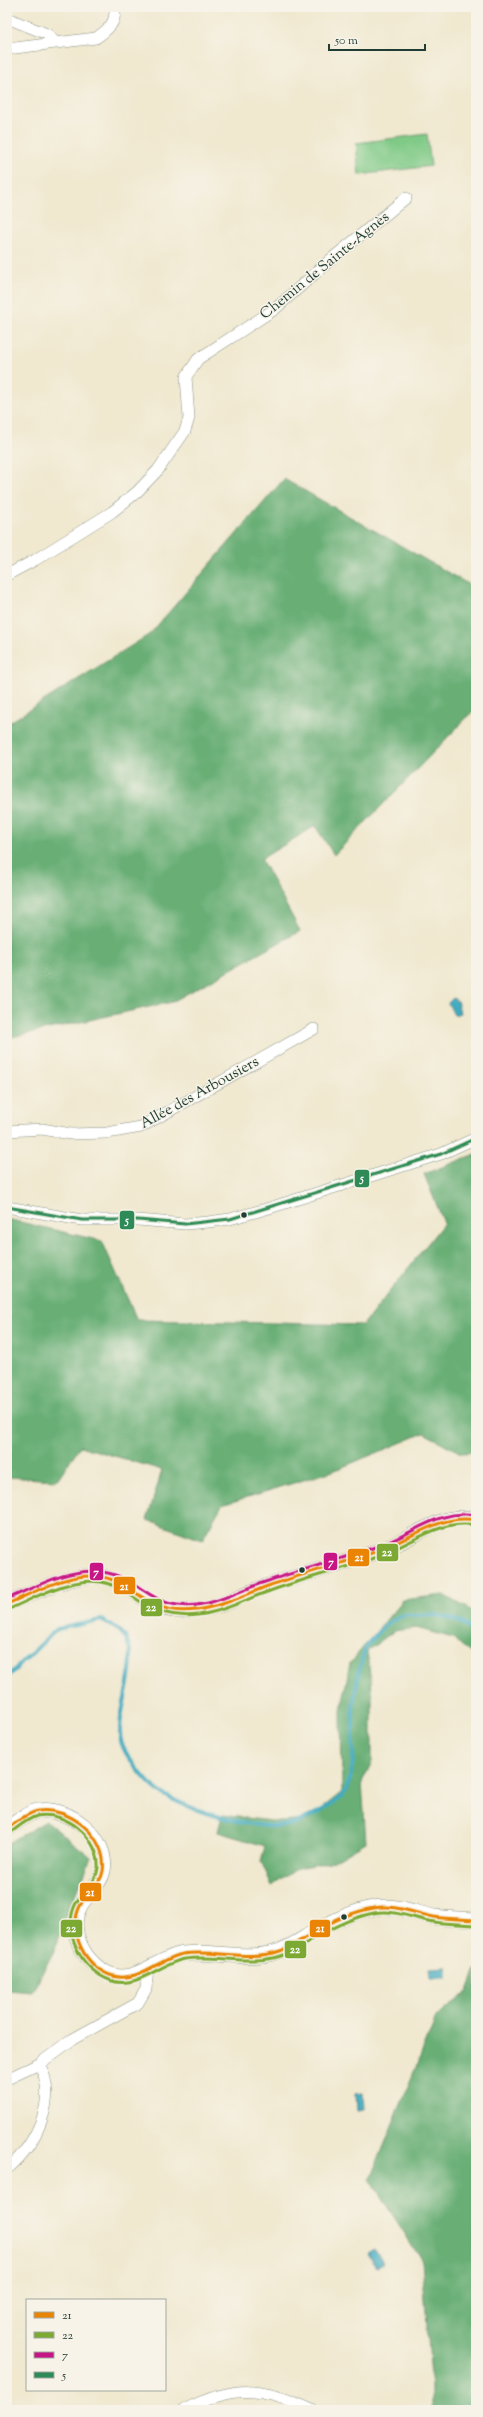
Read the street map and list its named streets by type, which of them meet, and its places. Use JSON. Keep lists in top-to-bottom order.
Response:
{
  "streets": {
    "street": ["Chemin de Sainte-Agnès", "Allée des Arbousiers"]
  },
  "lines": [
    "transit line 5",
    "transit line 7",
    "transit line 21",
    "transit line 22"
  ],
  "legend": [
    "21",
    "22",
    "7",
    "5"
  ],
  "scale_bar": "50 m"
}
